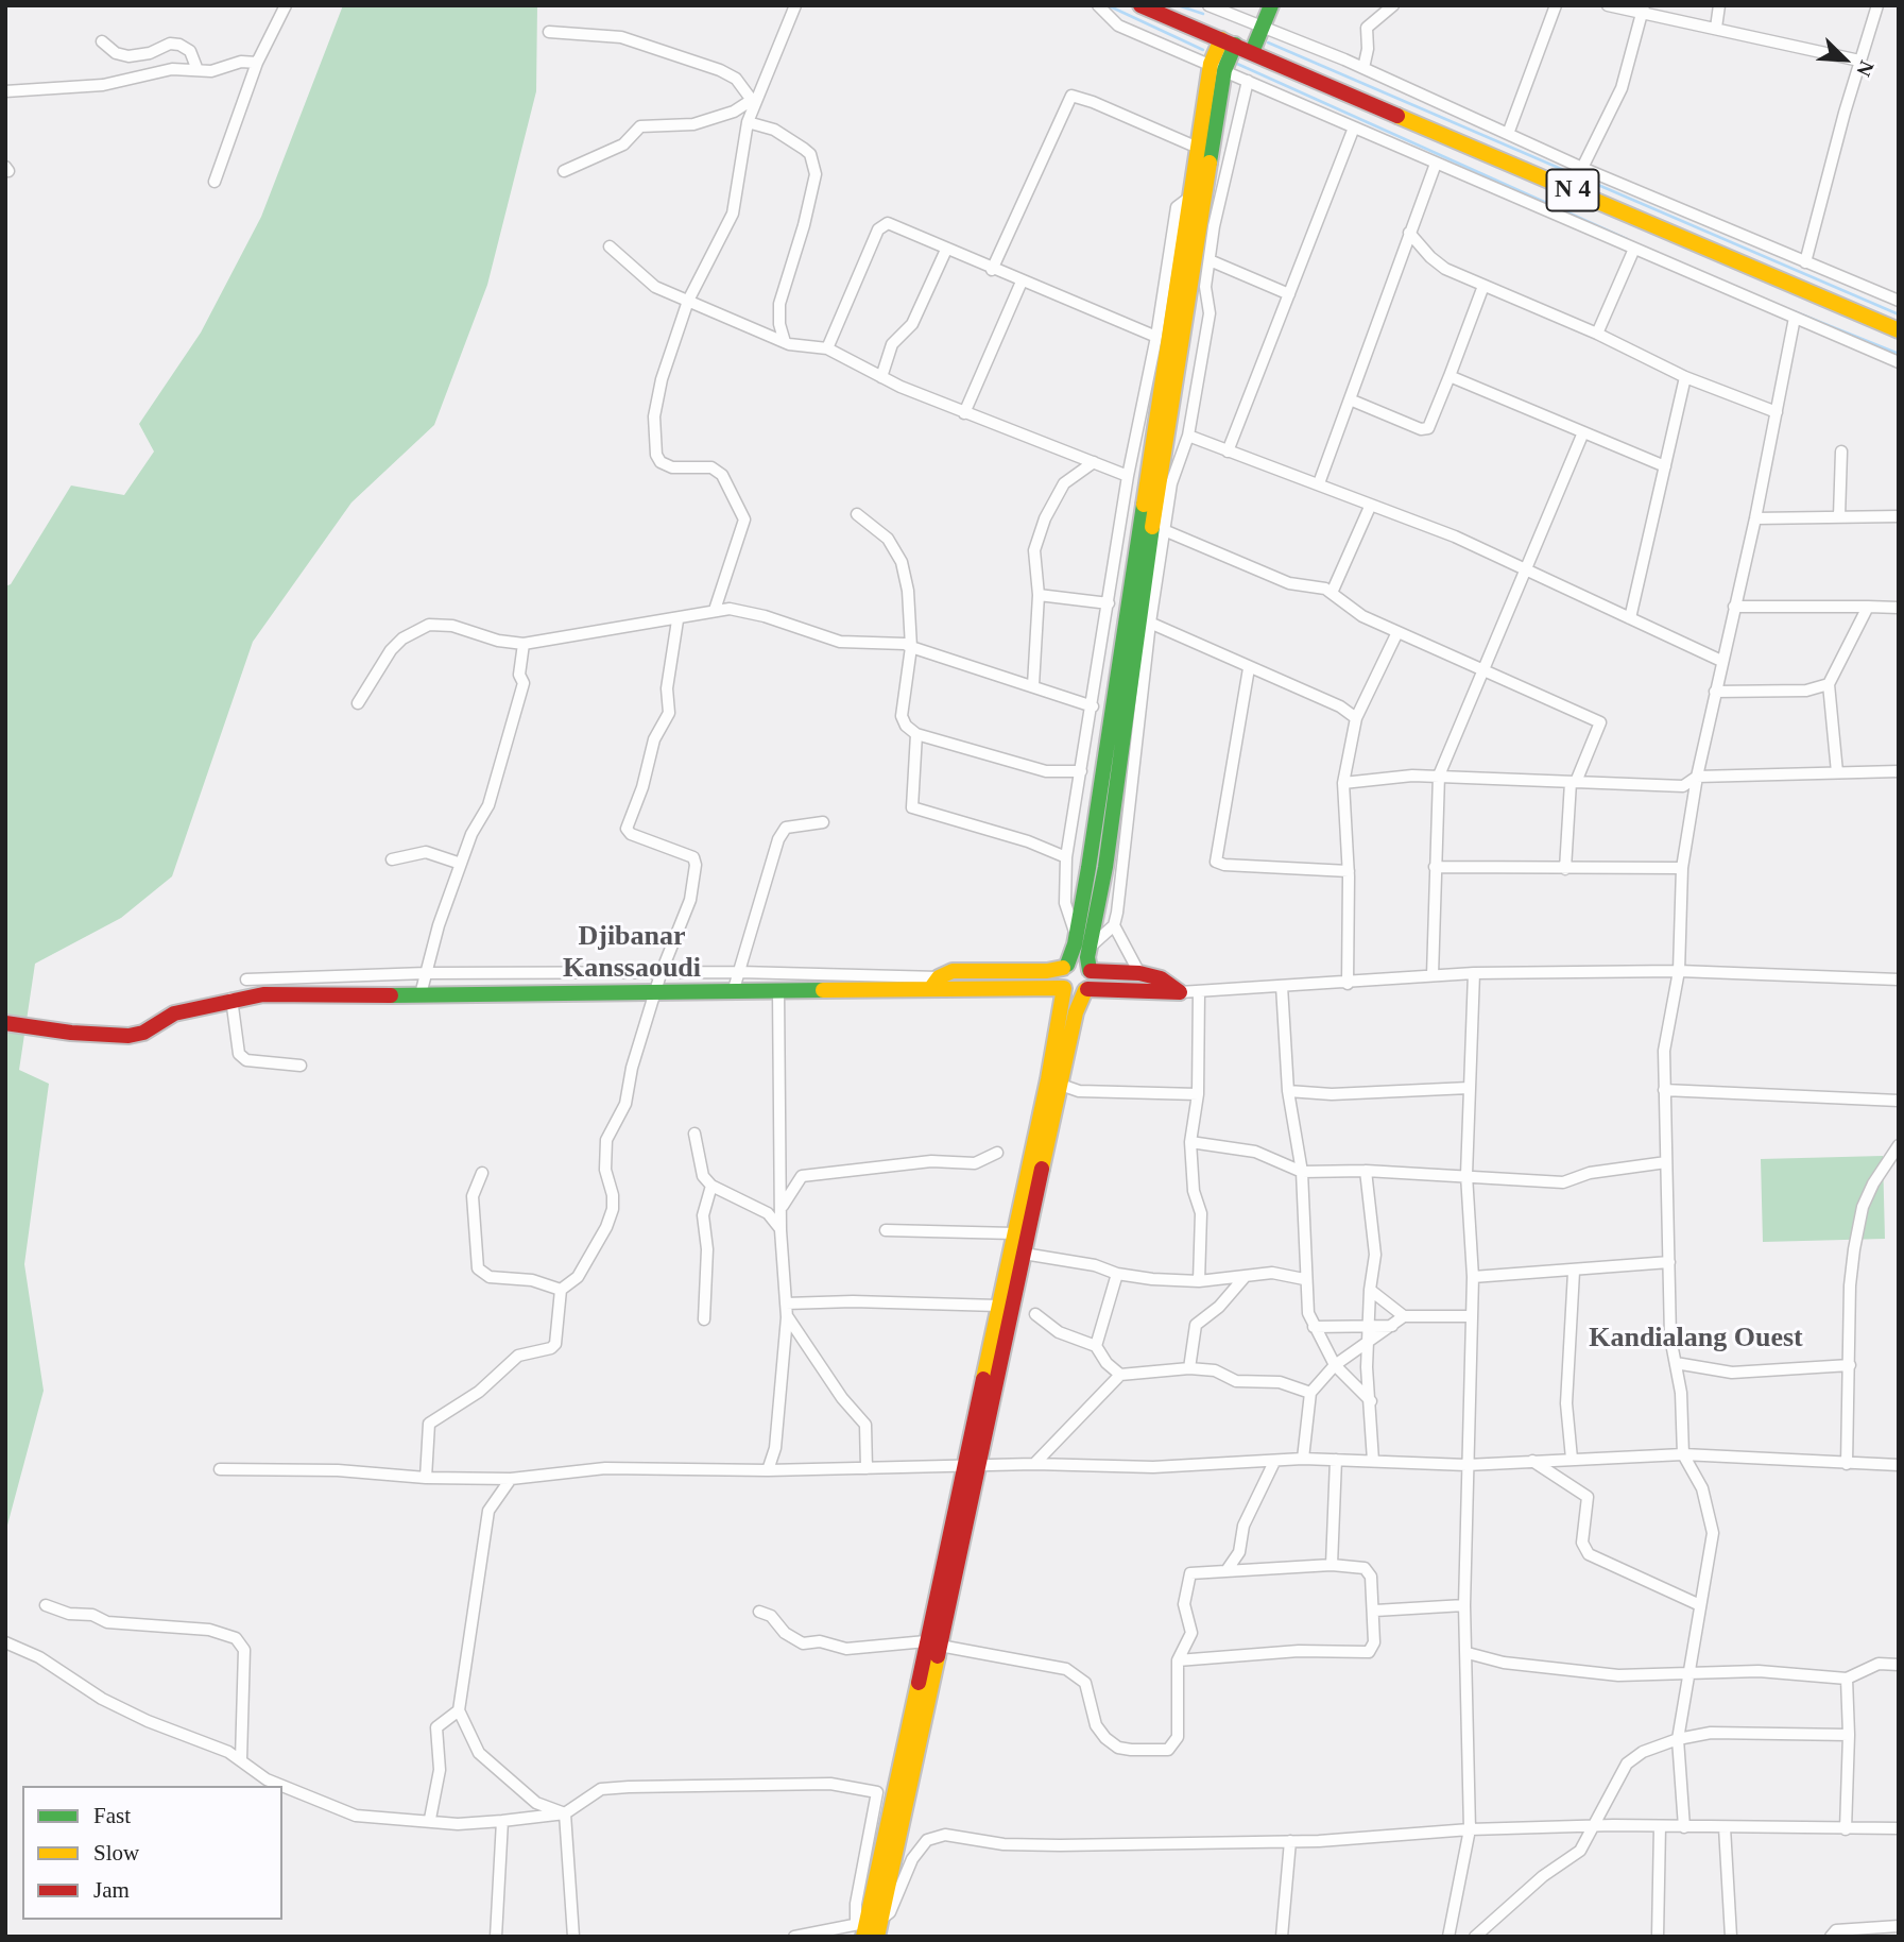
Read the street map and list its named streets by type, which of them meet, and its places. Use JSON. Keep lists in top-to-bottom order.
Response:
{
  "streets": {
    "main road": ["N 4"]
  },
  "districts": ["Djibanar Kanssaoudi", "Kandialang Ouest"],
  "legend": ["Fast", "Slow", "Jam"],
  "north": "bottom right"
}
